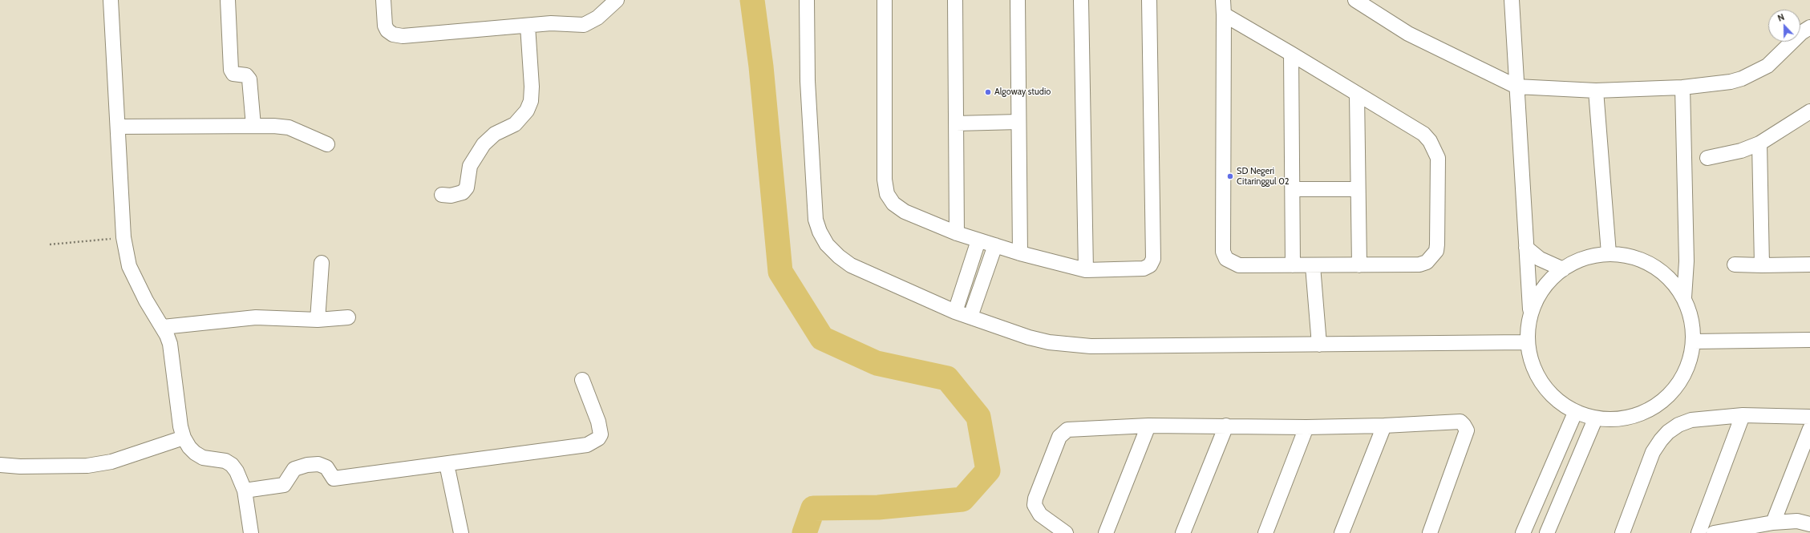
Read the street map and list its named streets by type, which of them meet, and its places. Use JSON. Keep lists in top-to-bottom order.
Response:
{
  "places": ["Algoway studio", "SD Negeri Citaringgul 02"],
  "north": "top"
}
